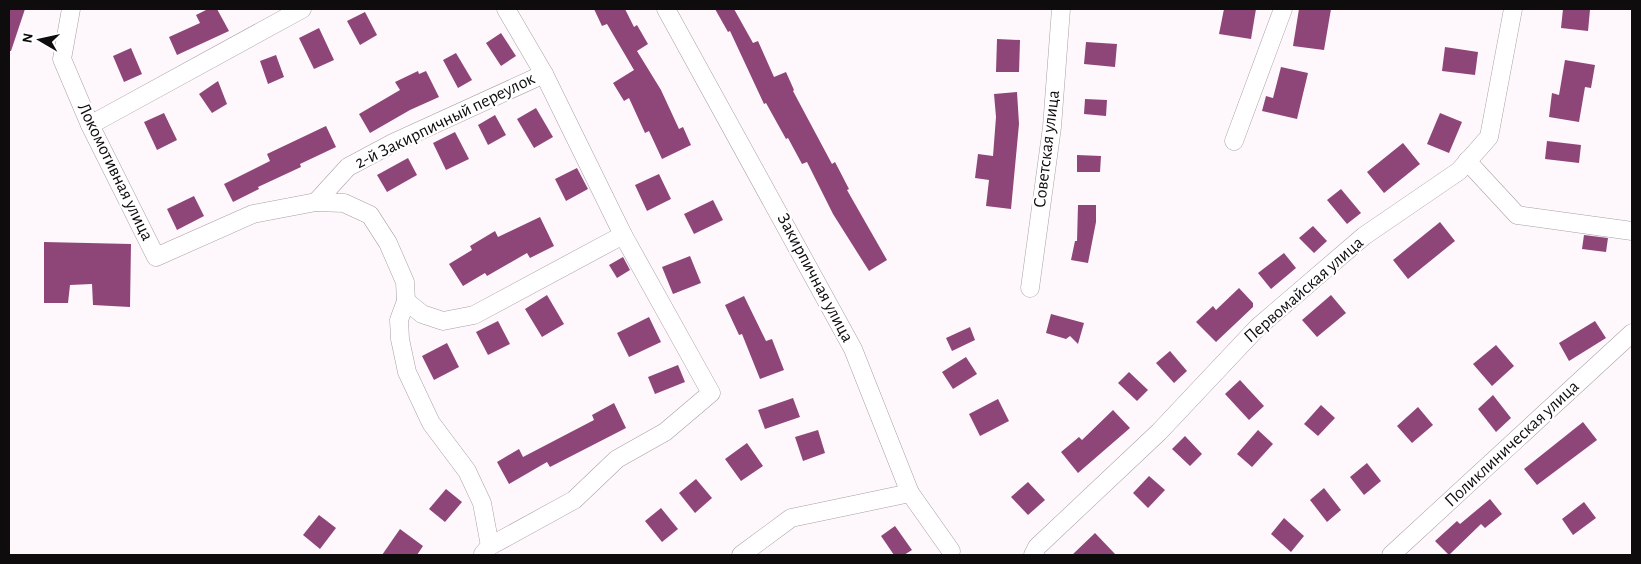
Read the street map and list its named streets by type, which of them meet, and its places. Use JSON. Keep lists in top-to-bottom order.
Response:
{
  "streets": {
    "street": [
      "2-й Закирпичный переулок",
      "Советская улица",
      "Локомотивная улица",
      "Закирпичная улица",
      "Первомайская улица",
      "Поликлиническая улица"
    ]
  },
  "crossings": [
    ["2-й Закирпичный переулок", "Локомотивная улица"]
  ],
  "north": "left"
}
